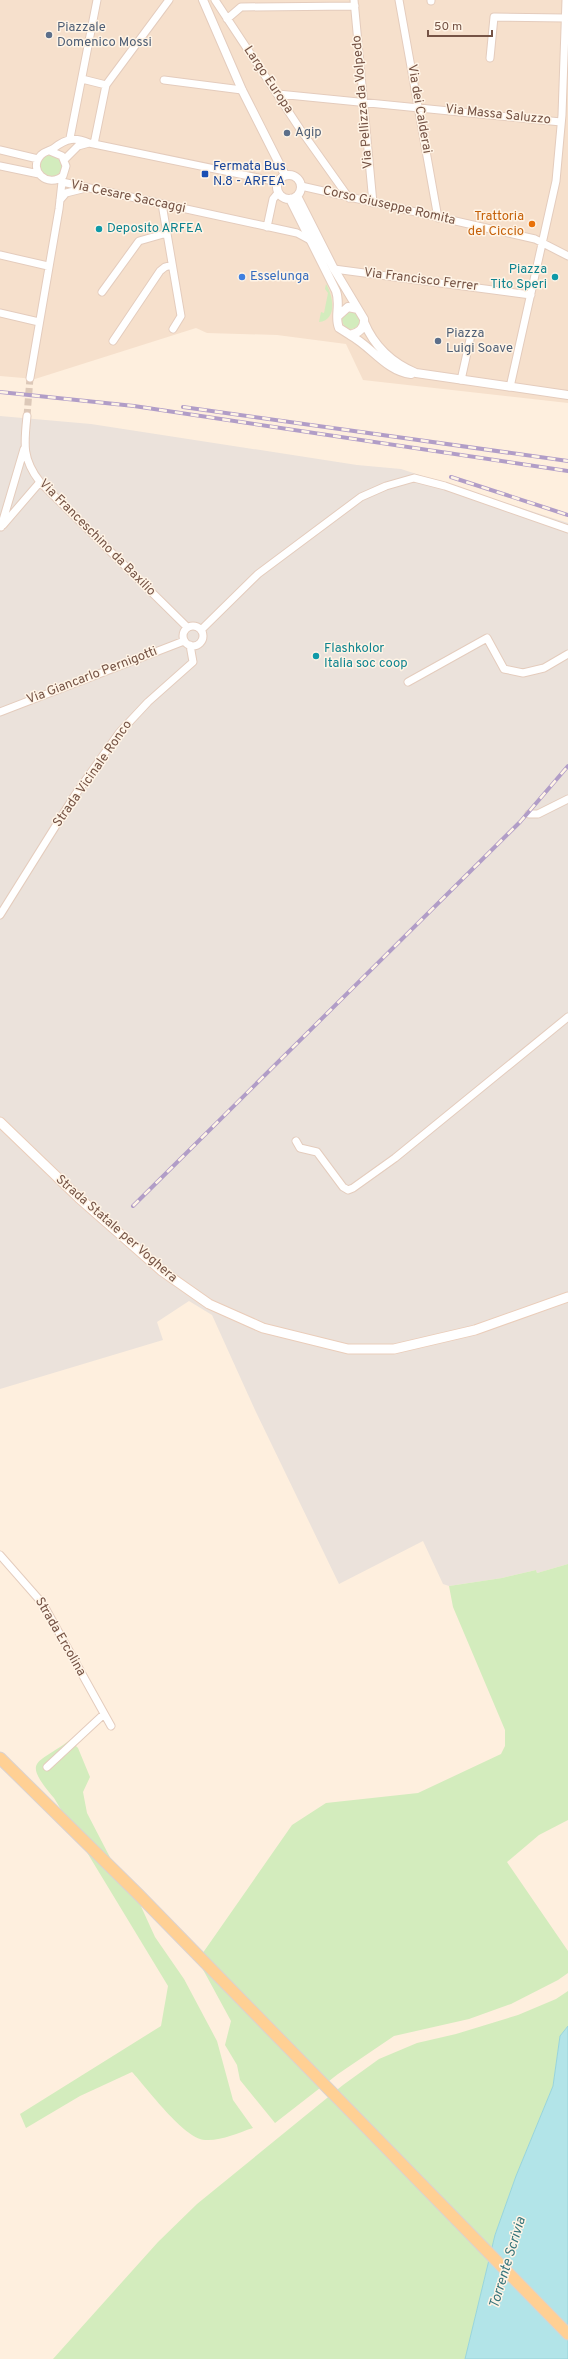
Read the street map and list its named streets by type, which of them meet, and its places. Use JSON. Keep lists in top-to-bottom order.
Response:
{
  "streets": {
    "main road": ["Strada Statale per Voghera"],
    "street": [
      "Largo Europa",
      "Via Pellizza da Volpedo",
      "Via dei Calderai",
      "Via Massa Saluzzo",
      "Via Cesare Saccaggi",
      "Corso Giuseppe Romita",
      "Via Francisco Ferrer",
      "Via Franceschino da Baxilio",
      "Via Giancarlo Pernigotti",
      "Strada Vicinale Ronco",
      "Strada Ercolina"
    ]
  },
  "crossings": [
    ["Largo Europa", "Via Massa Saluzzo"],
    ["Largo Europa", "Corso Giuseppe Romita"],
    ["Via Pellizza da Volpedo", "Via Massa Saluzzo"],
    ["Via Pellizza da Volpedo", "Corso Giuseppe Romita"],
    ["Via dei Calderai", "Via Massa Saluzzo"],
    ["Via dei Calderai", "Corso Giuseppe Romita"],
    ["Via Franceschino da Baxilio", "Via Giancarlo Pernigotti"],
    ["Via Franceschino da Baxilio", "Strada Vicinale Ronco"],
    ["Via Giancarlo Pernigotti", "Strada Vicinale Ronco"]
  ],
  "water": ["Torrente Scrivia"],
  "places": {
    "other": [
      "Piazzale Domenico Mossi",
      "Agip",
      "Trattoria del Ciccio",
      "Deposito ARFEA",
      "Esselunga",
      "Piazza Tito Speri",
      "Piazza Luigi Soave",
      "Flashkolor Italia soc coop"
    ],
    "transit": ["Fermata Bus N.8 - ARFEA"]
  },
  "scale_bar": "50 m"
}
